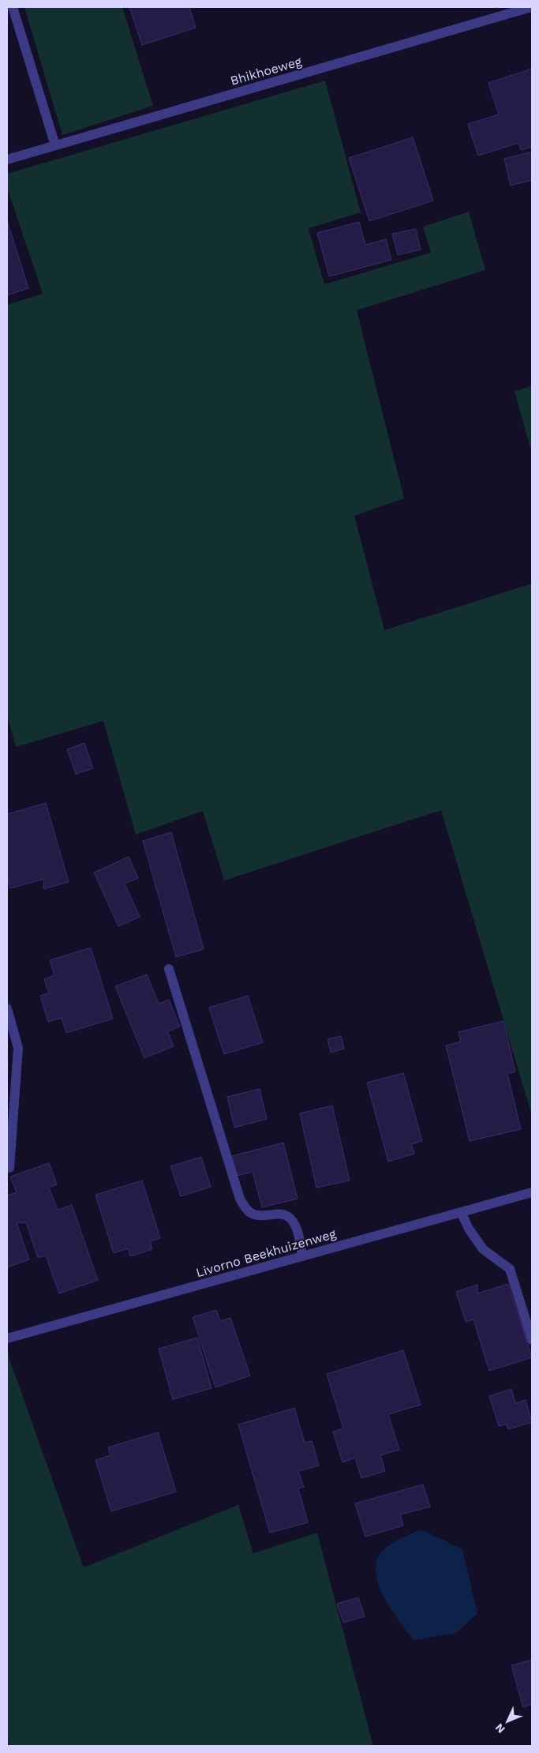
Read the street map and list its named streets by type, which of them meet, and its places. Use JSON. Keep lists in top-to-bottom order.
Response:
{
  "streets": {
    "street": ["Bhikhoeweg", "Livorno Beekhuizenweg"]
  },
  "north": "bottom left"
}
